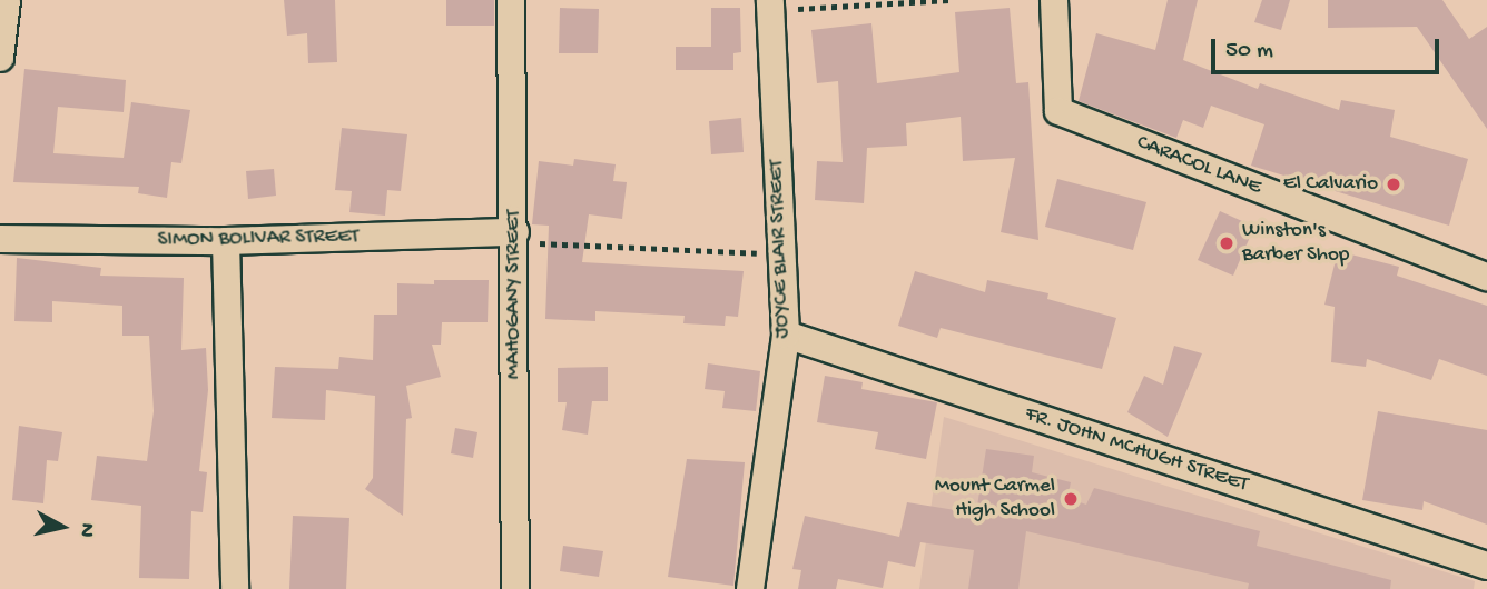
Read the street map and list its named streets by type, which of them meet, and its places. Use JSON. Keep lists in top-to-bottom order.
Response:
{
  "streets": {
    "street": [
      "CARACOL LANE",
      "SIMON BOLIVAR STREET",
      "JOYCE BLAIR STREET",
      "MAHOGANY STREET",
      "FR. JOHN MCHUGH STREET"
    ]
  },
  "crossings": [
    ["SIMON BOLIVAR STREET", "MAHOGANY STREET"],
    ["JOYCE BLAIR STREET", "FR. JOHN MCHUGH STREET"]
  ],
  "places": ["El Calvario", "Winston's Barber Shop", "Mount Carmel High School"],
  "scale_bar": "50 m",
  "north": "right"
}
